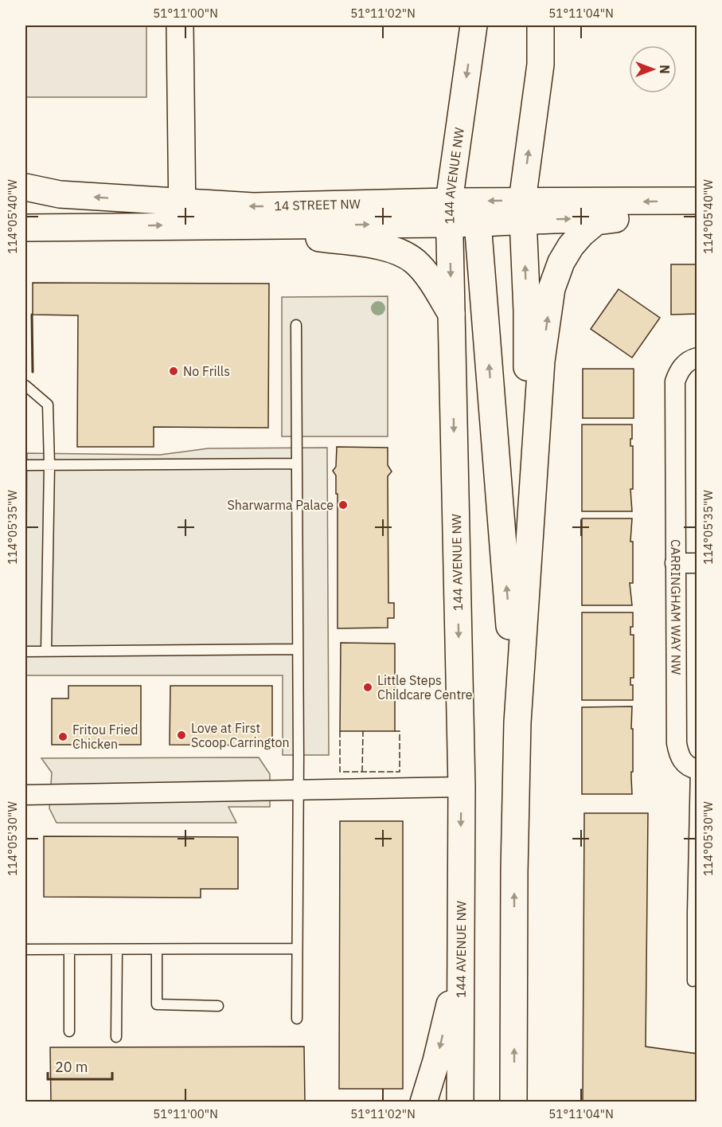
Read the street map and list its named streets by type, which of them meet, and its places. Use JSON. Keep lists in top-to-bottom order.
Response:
{
  "streets": {
    "main road": ["144 AVENUE NW", "14 STREET NW"],
    "street": ["CARRINGHAM WAY NW"]
  },
  "crossings": [
    ["144 AVENUE NW", "14 STREET NW"]
  ],
  "places": [
    "No Frills",
    "Sharwarma Palace",
    "Little Steps Childcare Centre",
    "Love at First Scoop Carrington",
    "Fritou Fried Chicken"
  ],
  "scale_bar": "20 m",
  "north": "right",
  "coordinates": [
    "51°11'00\"N",
    "51°11'02\"N",
    "51°11'04\"N",
    "114°05'40\"W",
    "114°05'35\"W",
    "114°05'30\"W"
  ]
}
